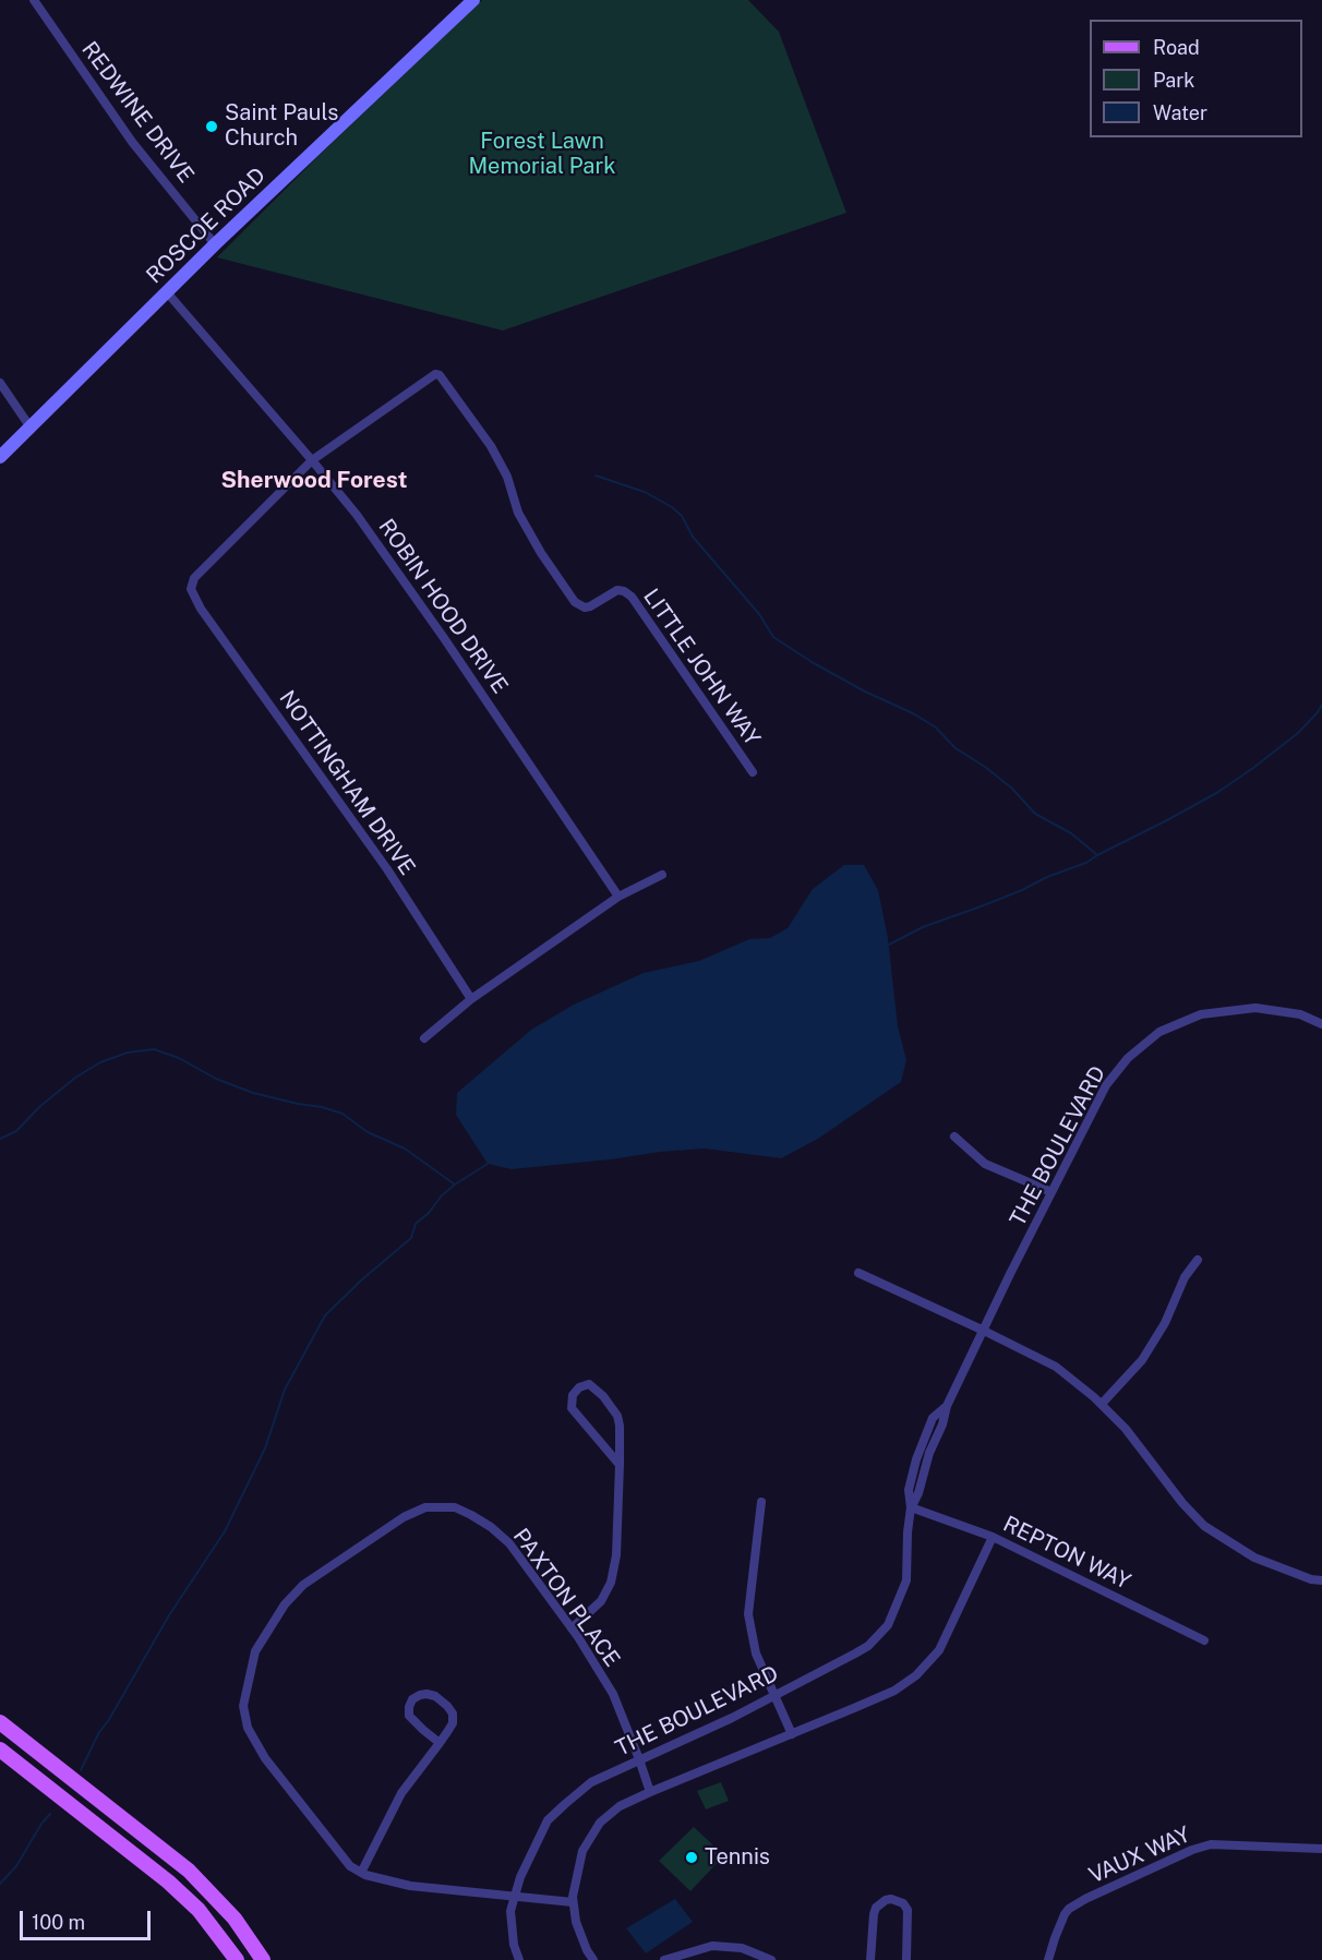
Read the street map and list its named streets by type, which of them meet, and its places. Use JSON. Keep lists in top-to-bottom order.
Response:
{
  "streets": {
    "main road": ["ROSCOE ROAD"],
    "street": [
      "REDWINE DRIVE",
      "ROBIN HOOD DRIVE",
      "LITTLE JOHN WAY",
      "NOTTINGHAM DRIVE",
      "THE BOULEVARD",
      "REPTON WAY",
      "PAXTON PLACE",
      "VAUX WAY"
    ]
  },
  "crossings": [
    ["REDWINE DRIVE", "ROSCOE ROAD"],
    ["ROSCOE ROAD", "ROBIN HOOD DRIVE"],
    ["ROBIN HOOD DRIVE", "LITTLE JOHN WAY"],
    ["ROBIN HOOD DRIVE", "NOTTINGHAM DRIVE"],
    ["LITTLE JOHN WAY", "NOTTINGHAM DRIVE"],
    ["THE BOULEVARD", "REPTON WAY"],
    ["THE BOULEVARD", "PAXTON PLACE"]
  ],
  "districts": ["Sherwood Forest"],
  "parks": ["Forest Lawn Memorial Park"],
  "places": ["Saint Pauls Church", "Tennis"],
  "legend": ["Road", "Park", "Water"],
  "scale_bar": "100 m"
}
